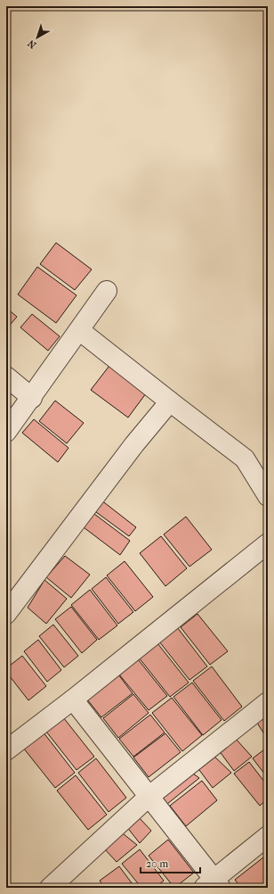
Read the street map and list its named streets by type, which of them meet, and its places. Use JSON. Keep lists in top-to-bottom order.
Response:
{
  "scale_bar": "20 m",
  "north": "bottom left"
}
